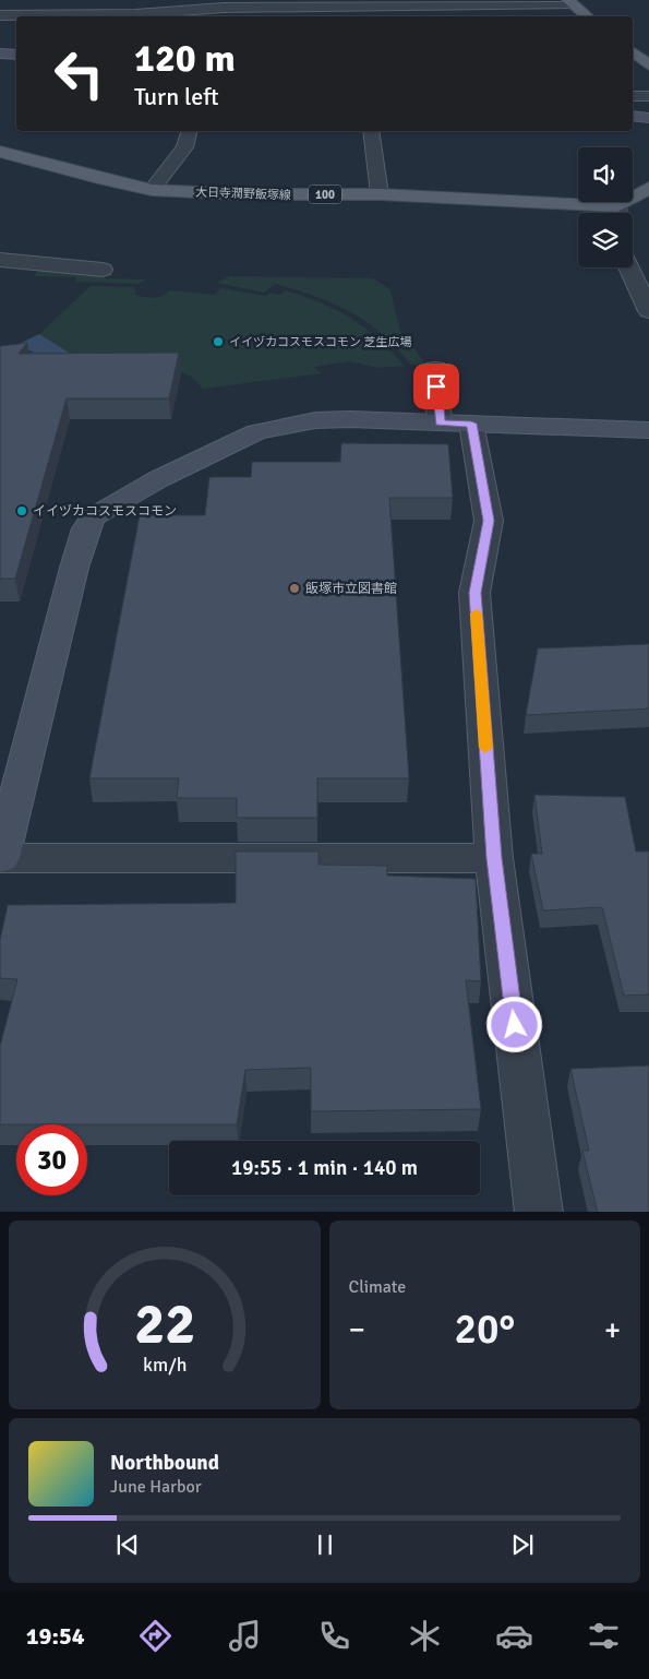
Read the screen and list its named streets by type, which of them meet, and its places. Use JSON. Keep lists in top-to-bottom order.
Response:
{
  "streets": {
    "main road": ["大日寺潤野飯塚線", "100"]
  },
  "places": ["イイヅカコスモスコモン 芝生広場", "イイヅカコスモスコモン", "飯塚市立図書館"],
  "page": {
    "turn": ["120 m", "Turn left"],
    "limit": "30",
    "trip": "19:55 · 1 min · 140 m",
    "tile": "Climate",
    "heat": ["−", "20°", "+"],
    "song": ["Northbound", "June Harbor"],
    "tabs": "19:54",
    "gauge": ["22", "km/h"]
  }
}
